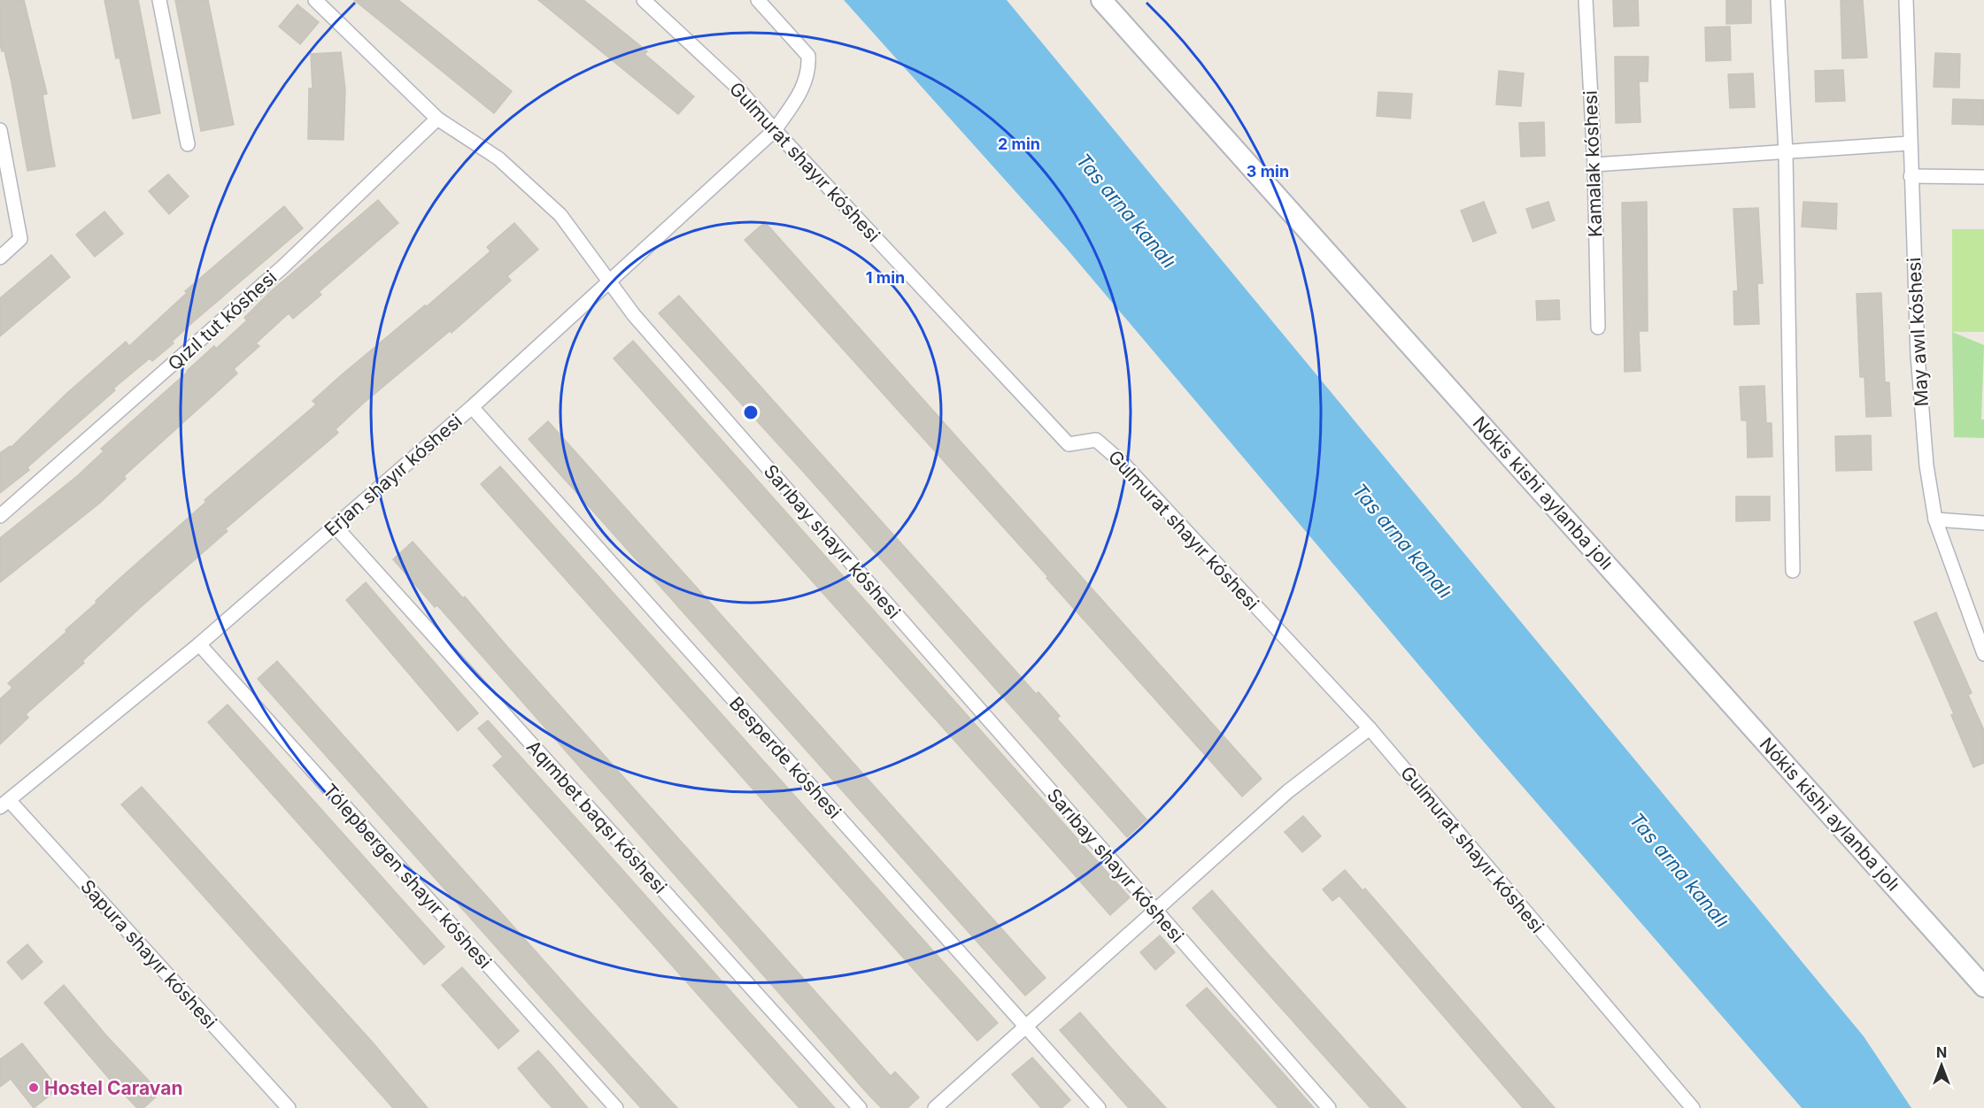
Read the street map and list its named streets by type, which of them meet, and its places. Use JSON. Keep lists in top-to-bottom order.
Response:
{
  "streets": {
    "main road": ["Nókis kishi aylanba jolı"],
    "street": [
      "Gulmurat shayır kóshesi",
      "Kamalak kóshesi",
      "Qızıl tut kóshesi",
      "May awıl kóshesi",
      "Erjan shayır kóshesi",
      "Sarıbay shayır kóshesi",
      "Besperde kóshesi",
      "Aqımbet baqsı kóshesi",
      "Tólepbergen shayır kóshesi",
      "Sapura shayır kóshesi"
    ]
  },
  "crossings": [
    ["Gulmurat shayır kóshesi", "Erjan shayır kóshesi"],
    ["Qızıl tut kóshesi", "Sarıbay shayır kóshesi"],
    ["Erjan shayır kóshesi", "Sarıbay shayır kóshesi"],
    ["Erjan shayır kóshesi", "Besperde kóshesi"],
    ["Erjan shayır kóshesi", "Aqımbet baqsı kóshesi"],
    ["Erjan shayır kóshesi", "Tólepbergen shayır kóshesi"],
    ["Erjan shayır kóshesi", "Sapura shayır kóshesi"]
  ],
  "water": ["Tas arna kanalı"],
  "places": ["Hostel Caravan"],
  "north": "top",
  "rings": ["2 min", "3 min", "1 min"]
}
